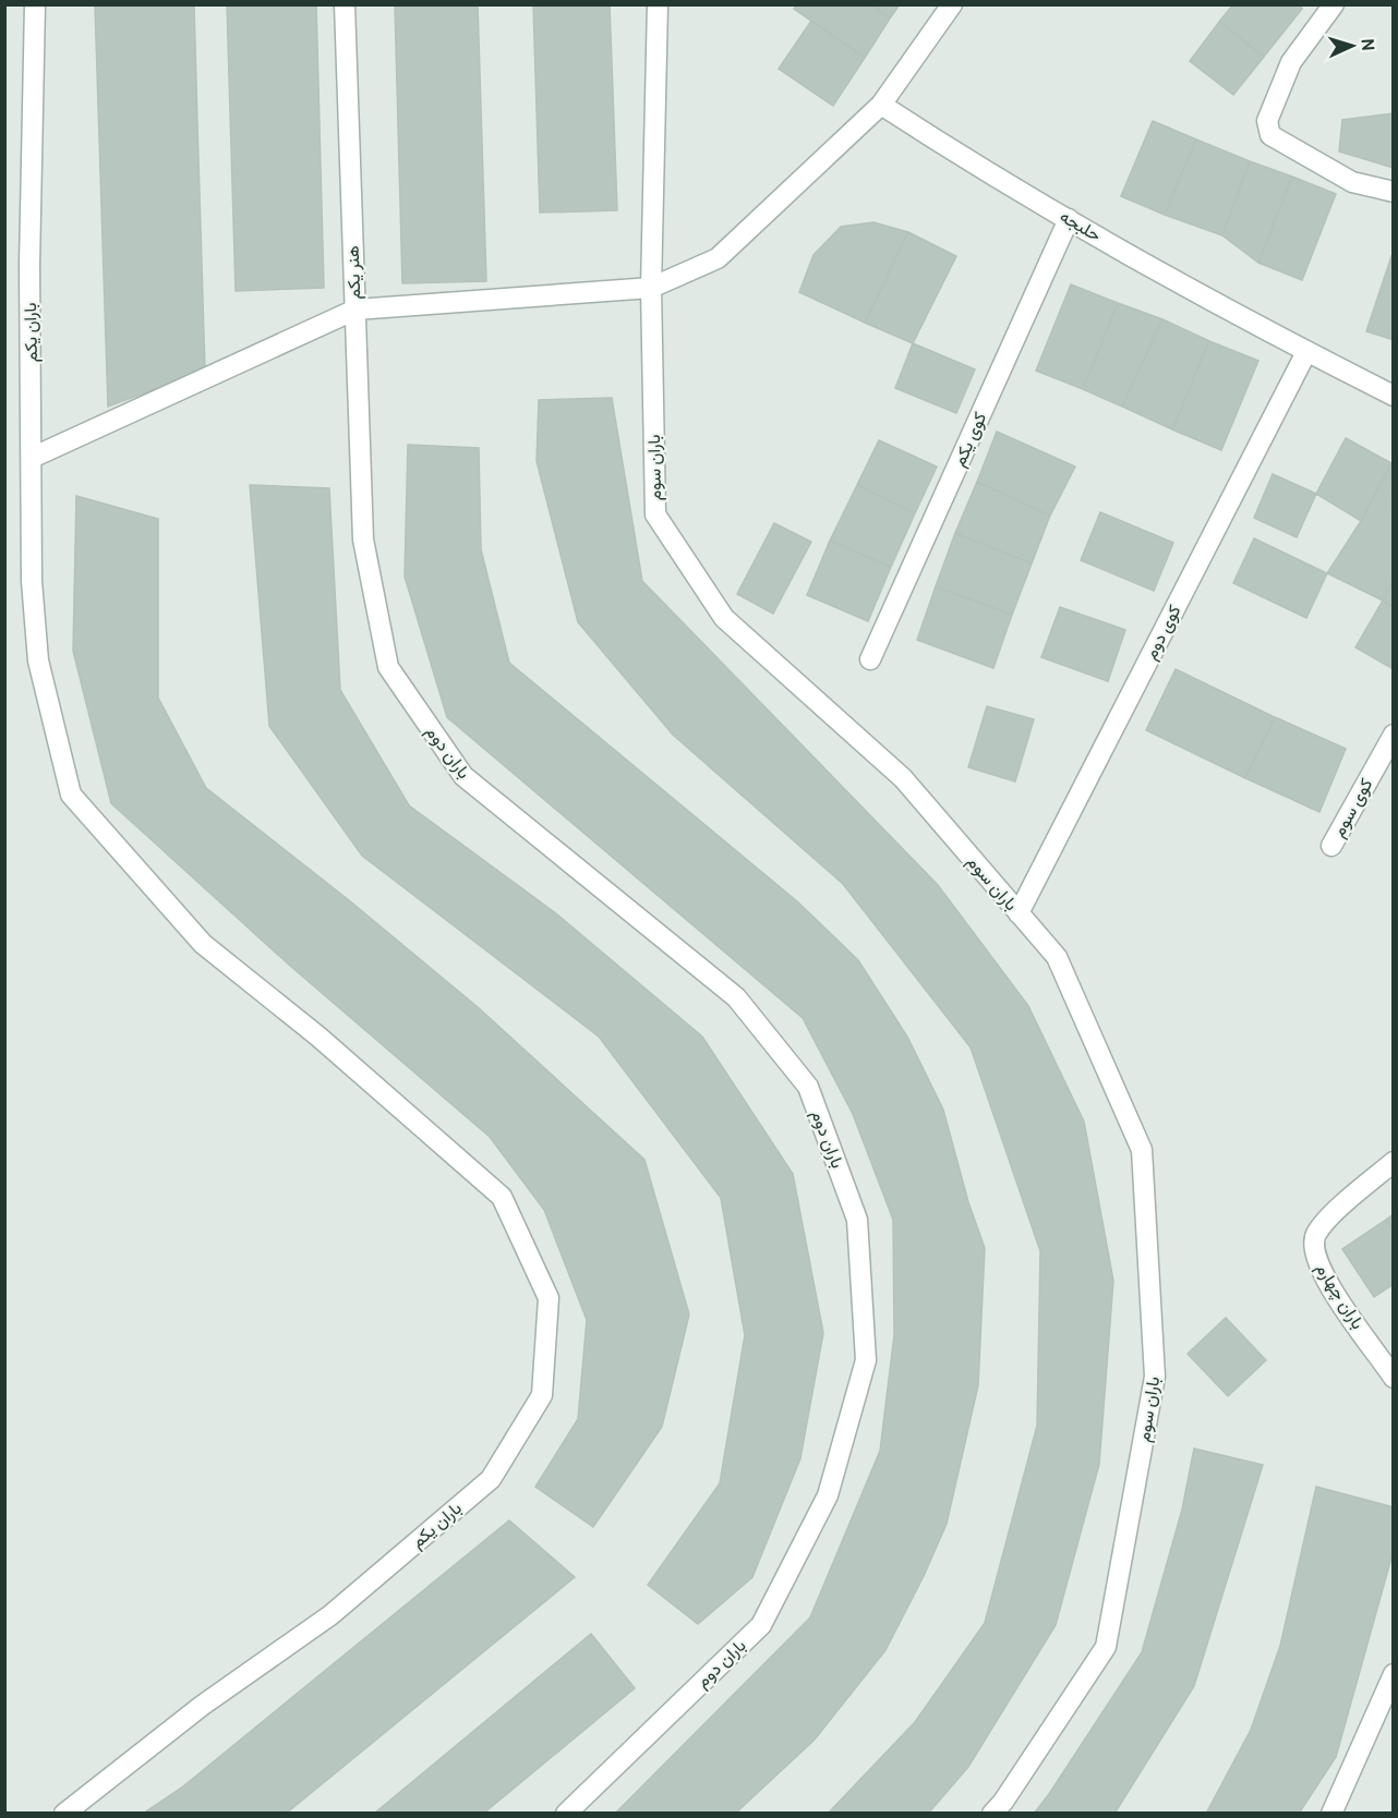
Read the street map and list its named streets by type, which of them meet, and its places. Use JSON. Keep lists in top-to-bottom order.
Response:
{
  "streets": {
    "street": [
      "حلبجه",
      "هنر یکم",
      "باران یکم",
      "کوی یکم",
      "باران سوم",
      "کوی دوم",
      "باران دوم",
      "کوی سوم",
      "باران چهارم"
    ]
  },
  "crossings": [
    ["حلبجه", "کوی یکم"],
    ["حلبجه", "کوی دوم"],
    ["هنر یکم", "باران دوم"],
    ["باران سوم", "کوی دوم"]
  ],
  "north": "right"
}
